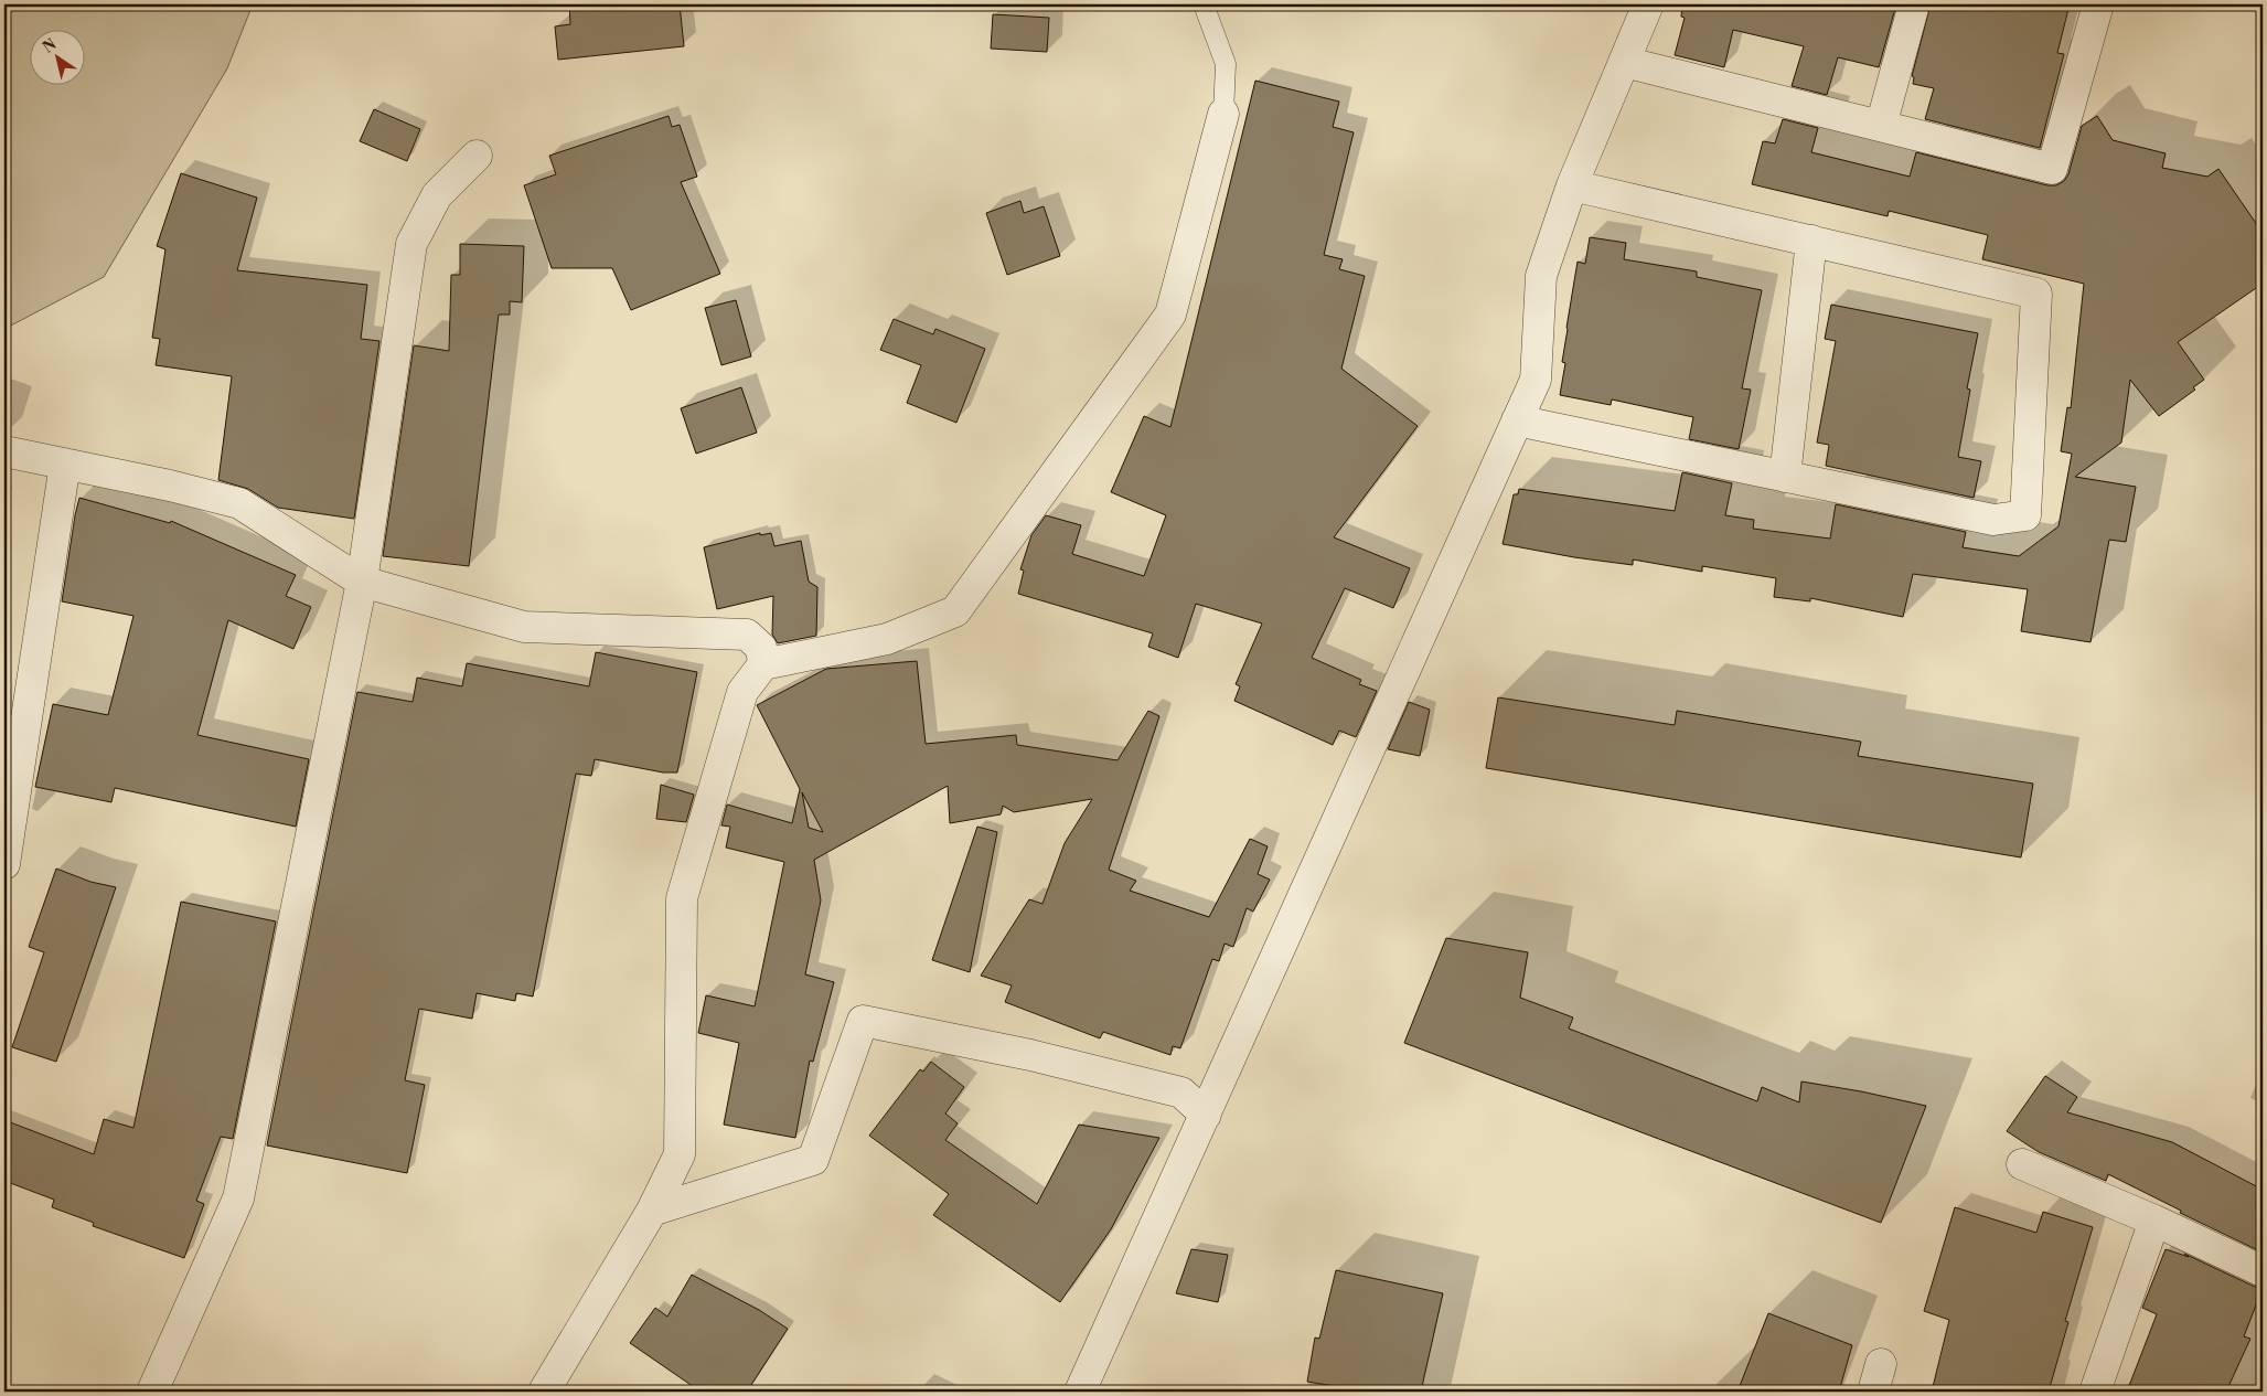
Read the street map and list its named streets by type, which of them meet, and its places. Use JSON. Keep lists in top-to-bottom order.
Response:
{
  "north": "top left"
}
